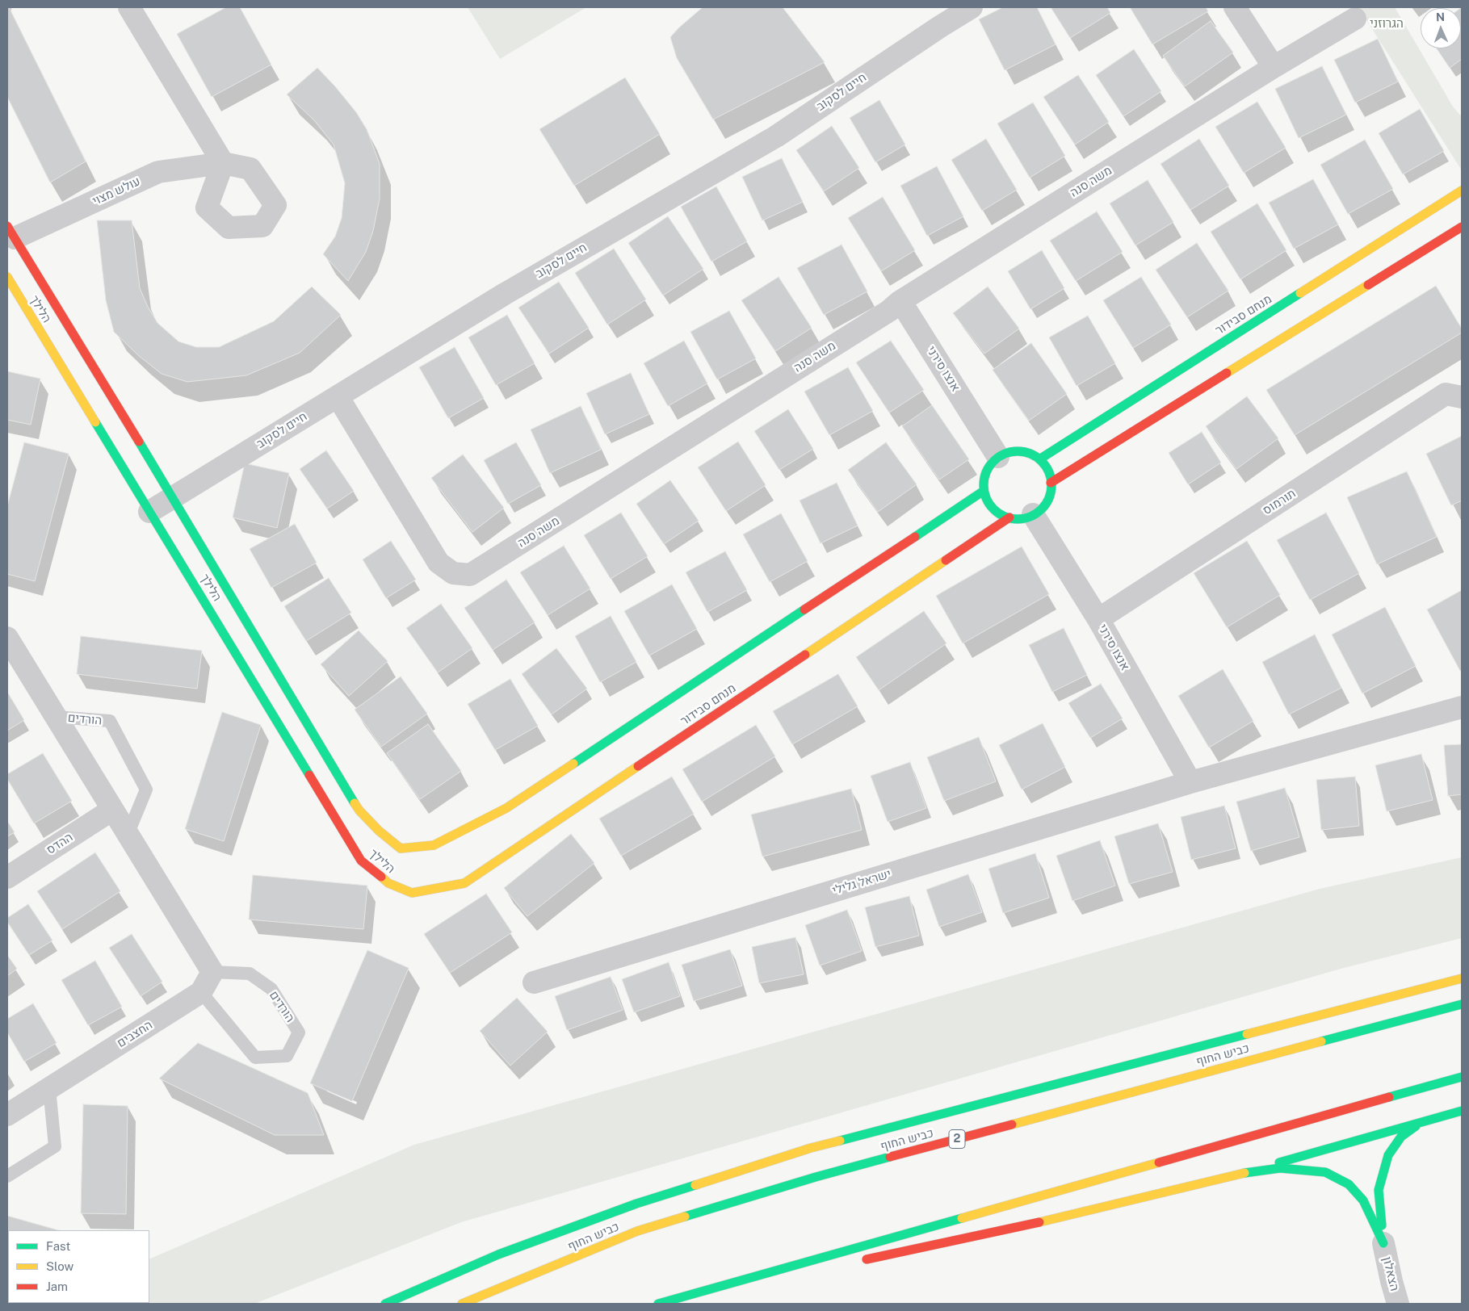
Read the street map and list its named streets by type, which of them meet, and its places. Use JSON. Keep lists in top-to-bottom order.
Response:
{
  "streets": {
    "main road": [
      "הלילך",
      "מנחם סבידור",
      "כביש החוף",
      "2"
    ],
    "street": [
      "חיים לסקוב",
      "משה סנה",
      "עולש מצוי",
      "אנצו סירני",
      "תורמוס",
      "הורדים",
      "ההדס",
      "ישראל גלילי",
      "החצבים",
      "הצאלון"
    ]
  },
  "crossings": [
    ["חיים לסקוב", "משה סנה"],
    ["חיים לסקוב", "הלילך"],
    ["משה סנה", "אנצו סירני"],
    ["עולש מצוי", "הלילך"],
    ["הלילך", "מנחם סבידור"],
    ["מנחם סבידור", "אנצו סירני"],
    ["אנצו סירני", "תורמוס"],
    ["אנצו סירני", "ישראל גלילי"],
    ["הורדים", "ההדס"],
    ["הורדים", "החצבים"]
  ],
  "parks": ["הגרוזני"],
  "legend": ["Fast", "Slow", "Jam"],
  "north": "top"
}
